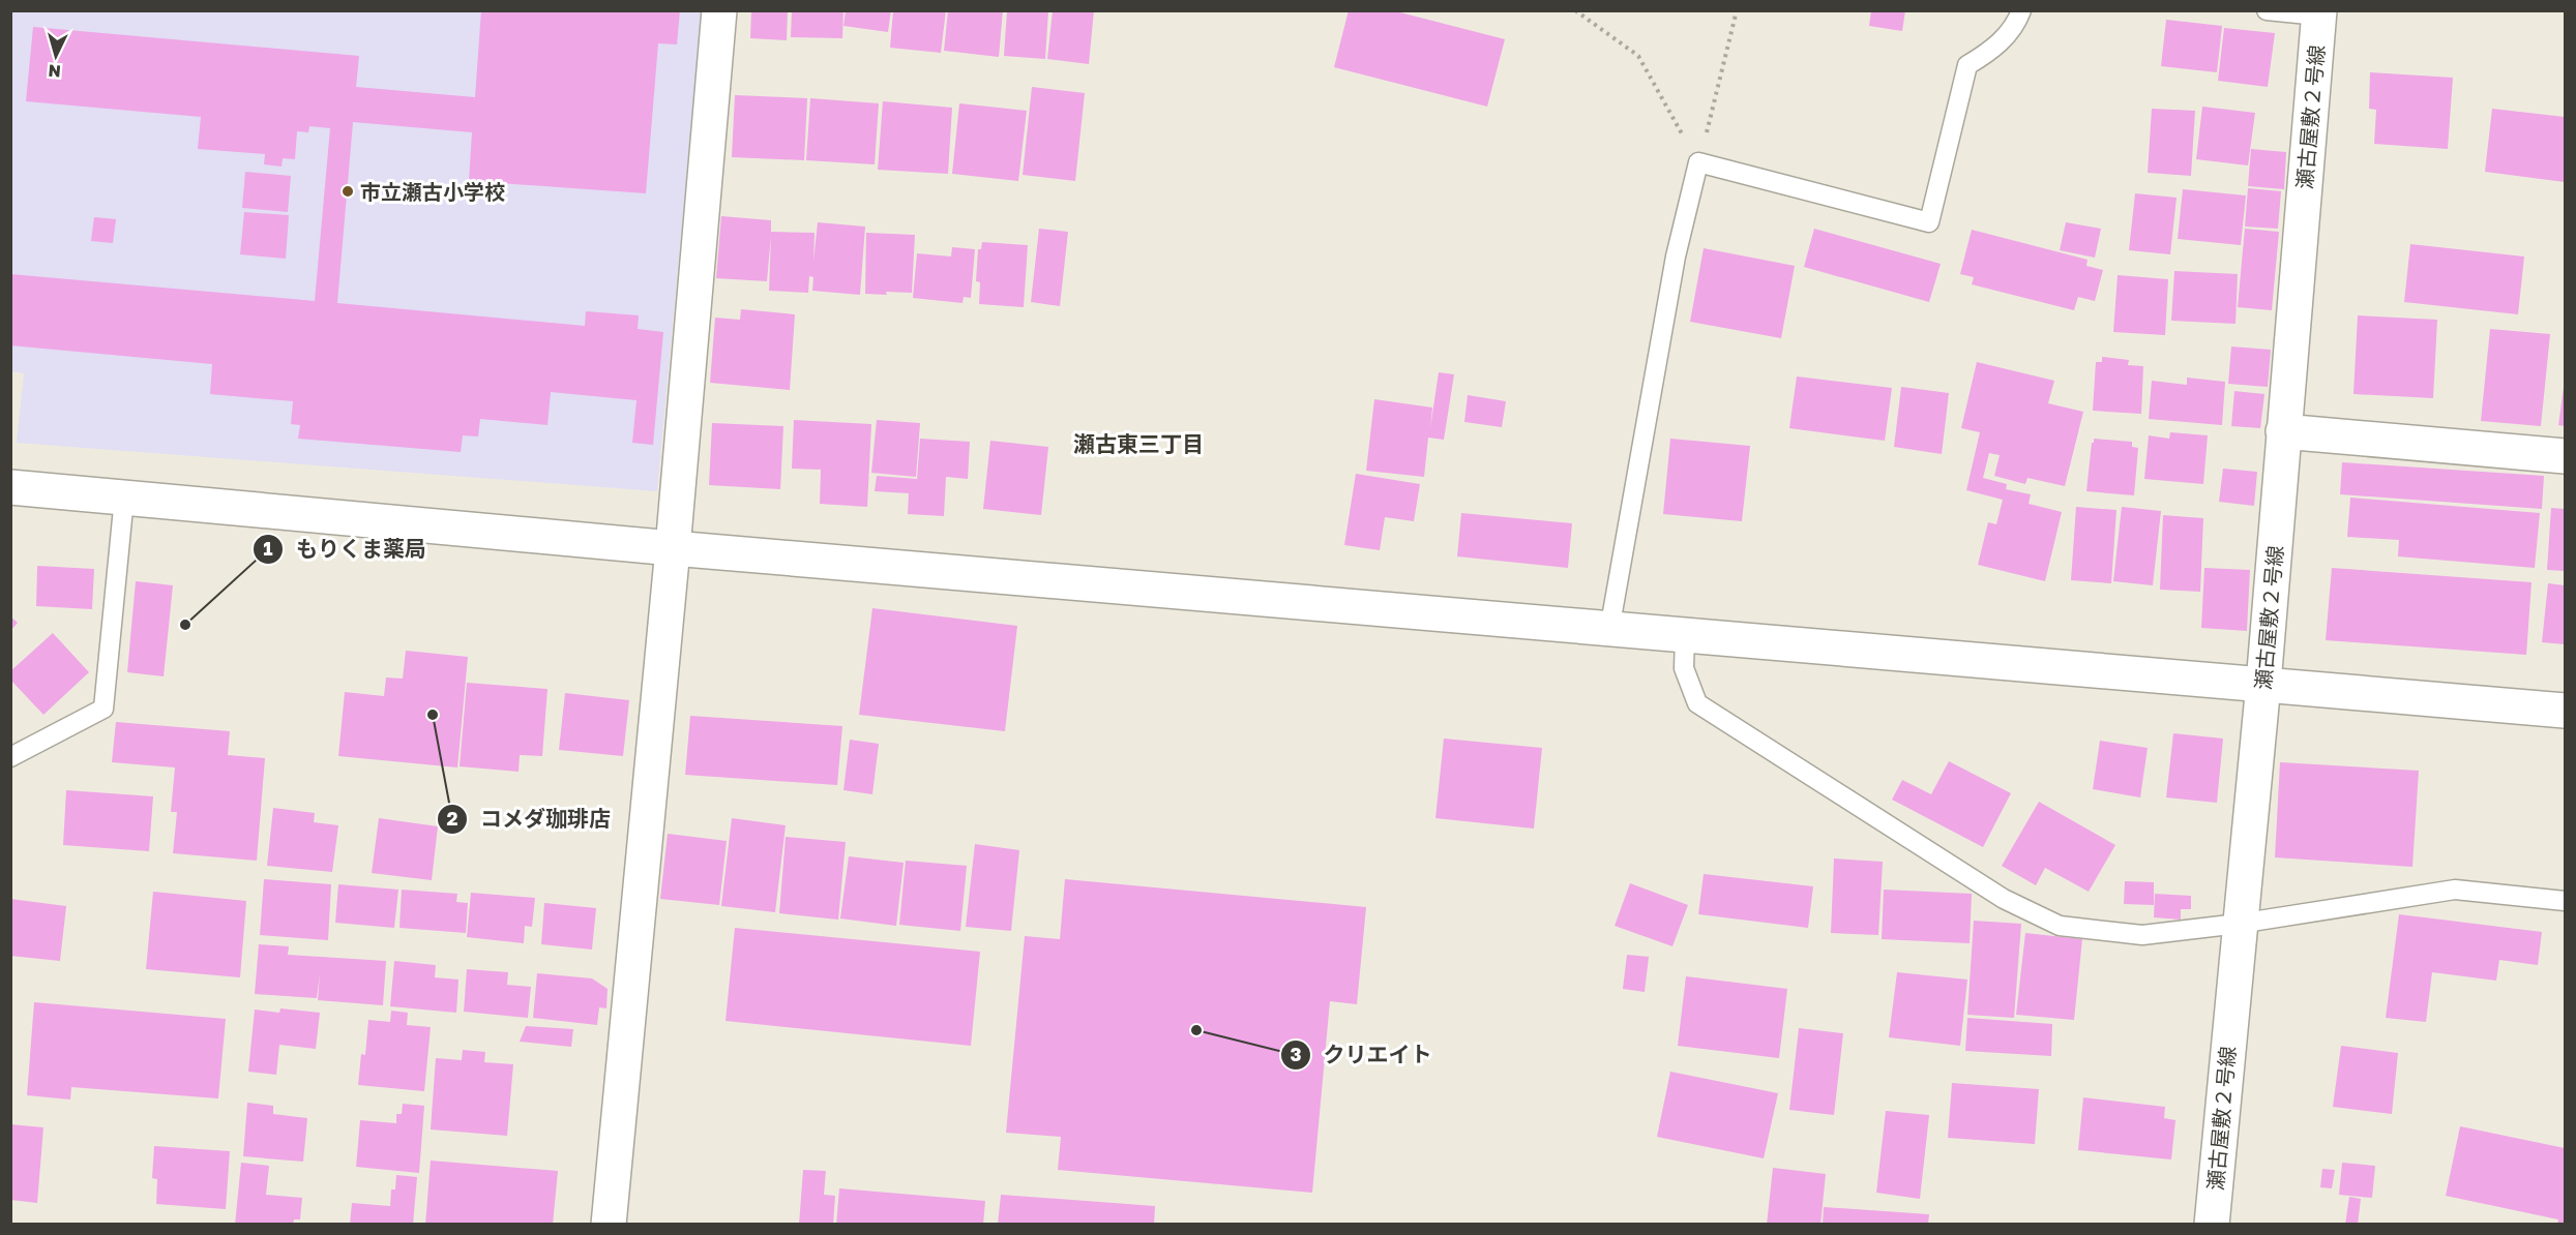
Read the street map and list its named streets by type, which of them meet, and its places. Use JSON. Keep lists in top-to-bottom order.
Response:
{
  "streets": {
    "street": ["瀬古屋敷２号線"]
  },
  "districts": ["瀬古東三丁目"],
  "places": [
    "市立瀬古小学校",
    "もりくま薬局",
    "コメダ珈琲店",
    "クリエイト"
  ],
  "north": "bottom"
}
